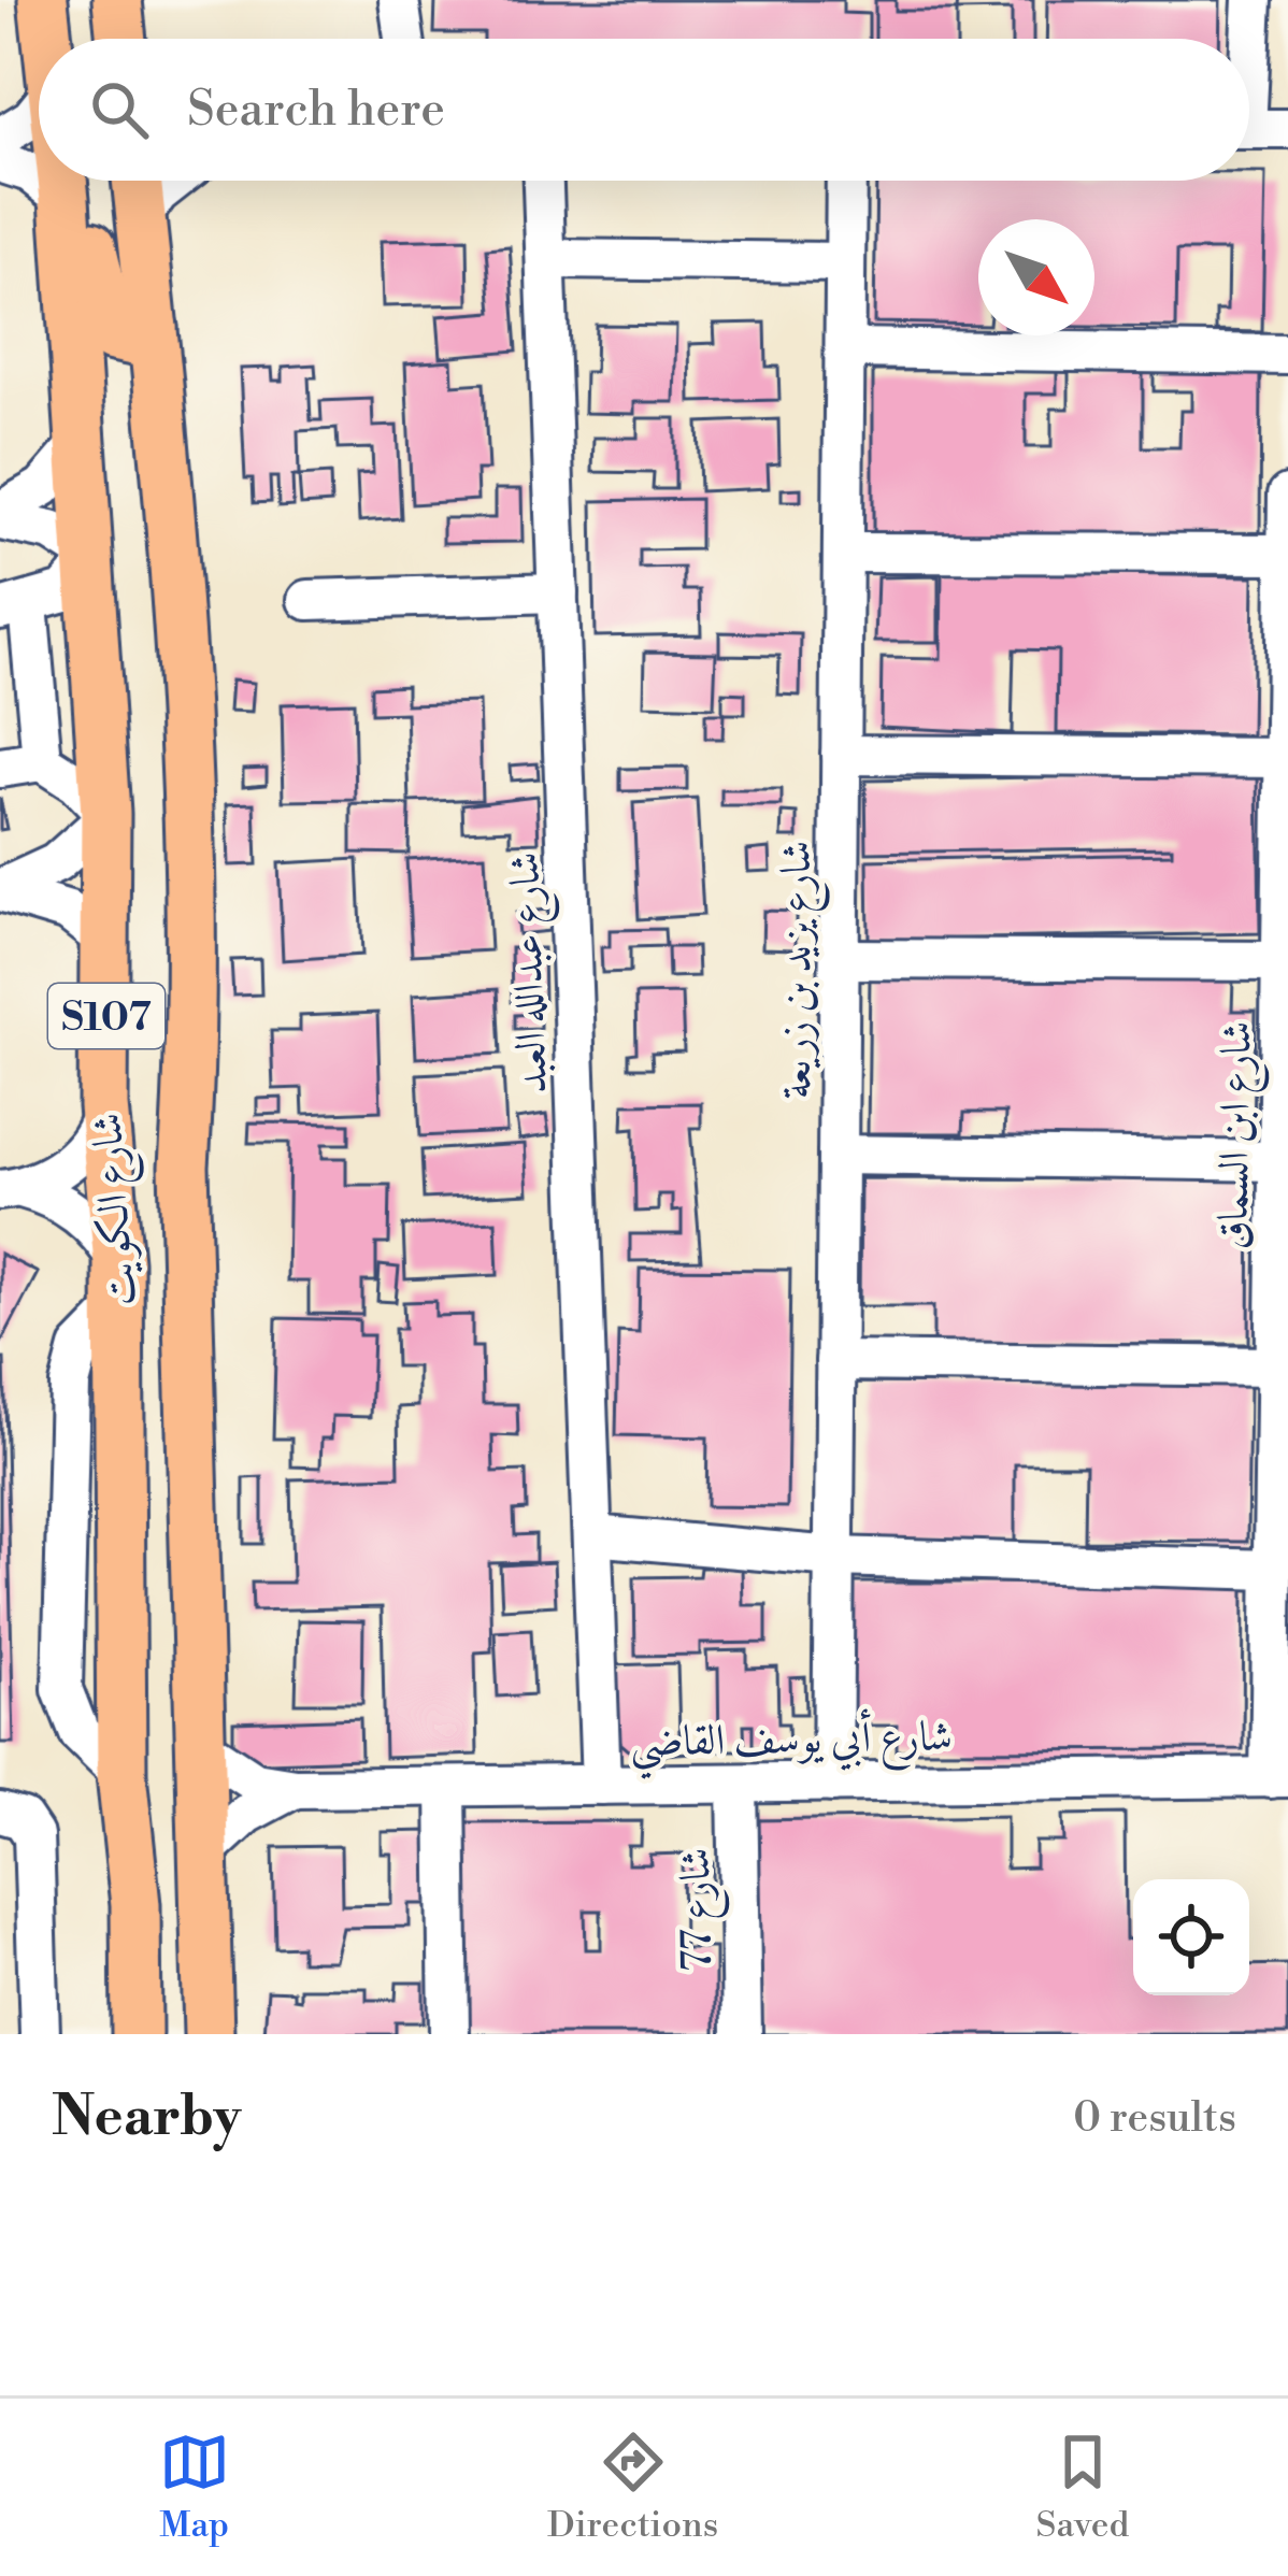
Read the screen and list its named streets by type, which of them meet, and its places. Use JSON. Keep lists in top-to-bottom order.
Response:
{
  "streets": {
    "main road": ["S107", "شارع الكويت"],
    "street": [
      "شارع يزيد بن زريعة",
      "شارع عبدالله العبد",
      "شارع ابن السماق",
      "شارع أبي يوسف القاضي",
      "شارع 77"
    ]
  },
  "crossings": [
    ["شارع يزيد بن زريعة", "شارع أبي يوسف القاضي"],
    ["شارع عبدالله العبد", "شارع أبي يوسف القاضي"],
    ["شارع ابن السماق", "شارع أبي يوسف القاضي"],
    ["شارع الكويت", "شارع أبي يوسف القاضي"],
    ["شارع أبي يوسف القاضي", "شارع 77"]
  ],
  "north": "bottom right",
  "page": {
    "search": "Search here",
    "heading": ["Nearby", "0 results"],
    "nav": ["Map", "Directions", "Saved"]
  }
}
